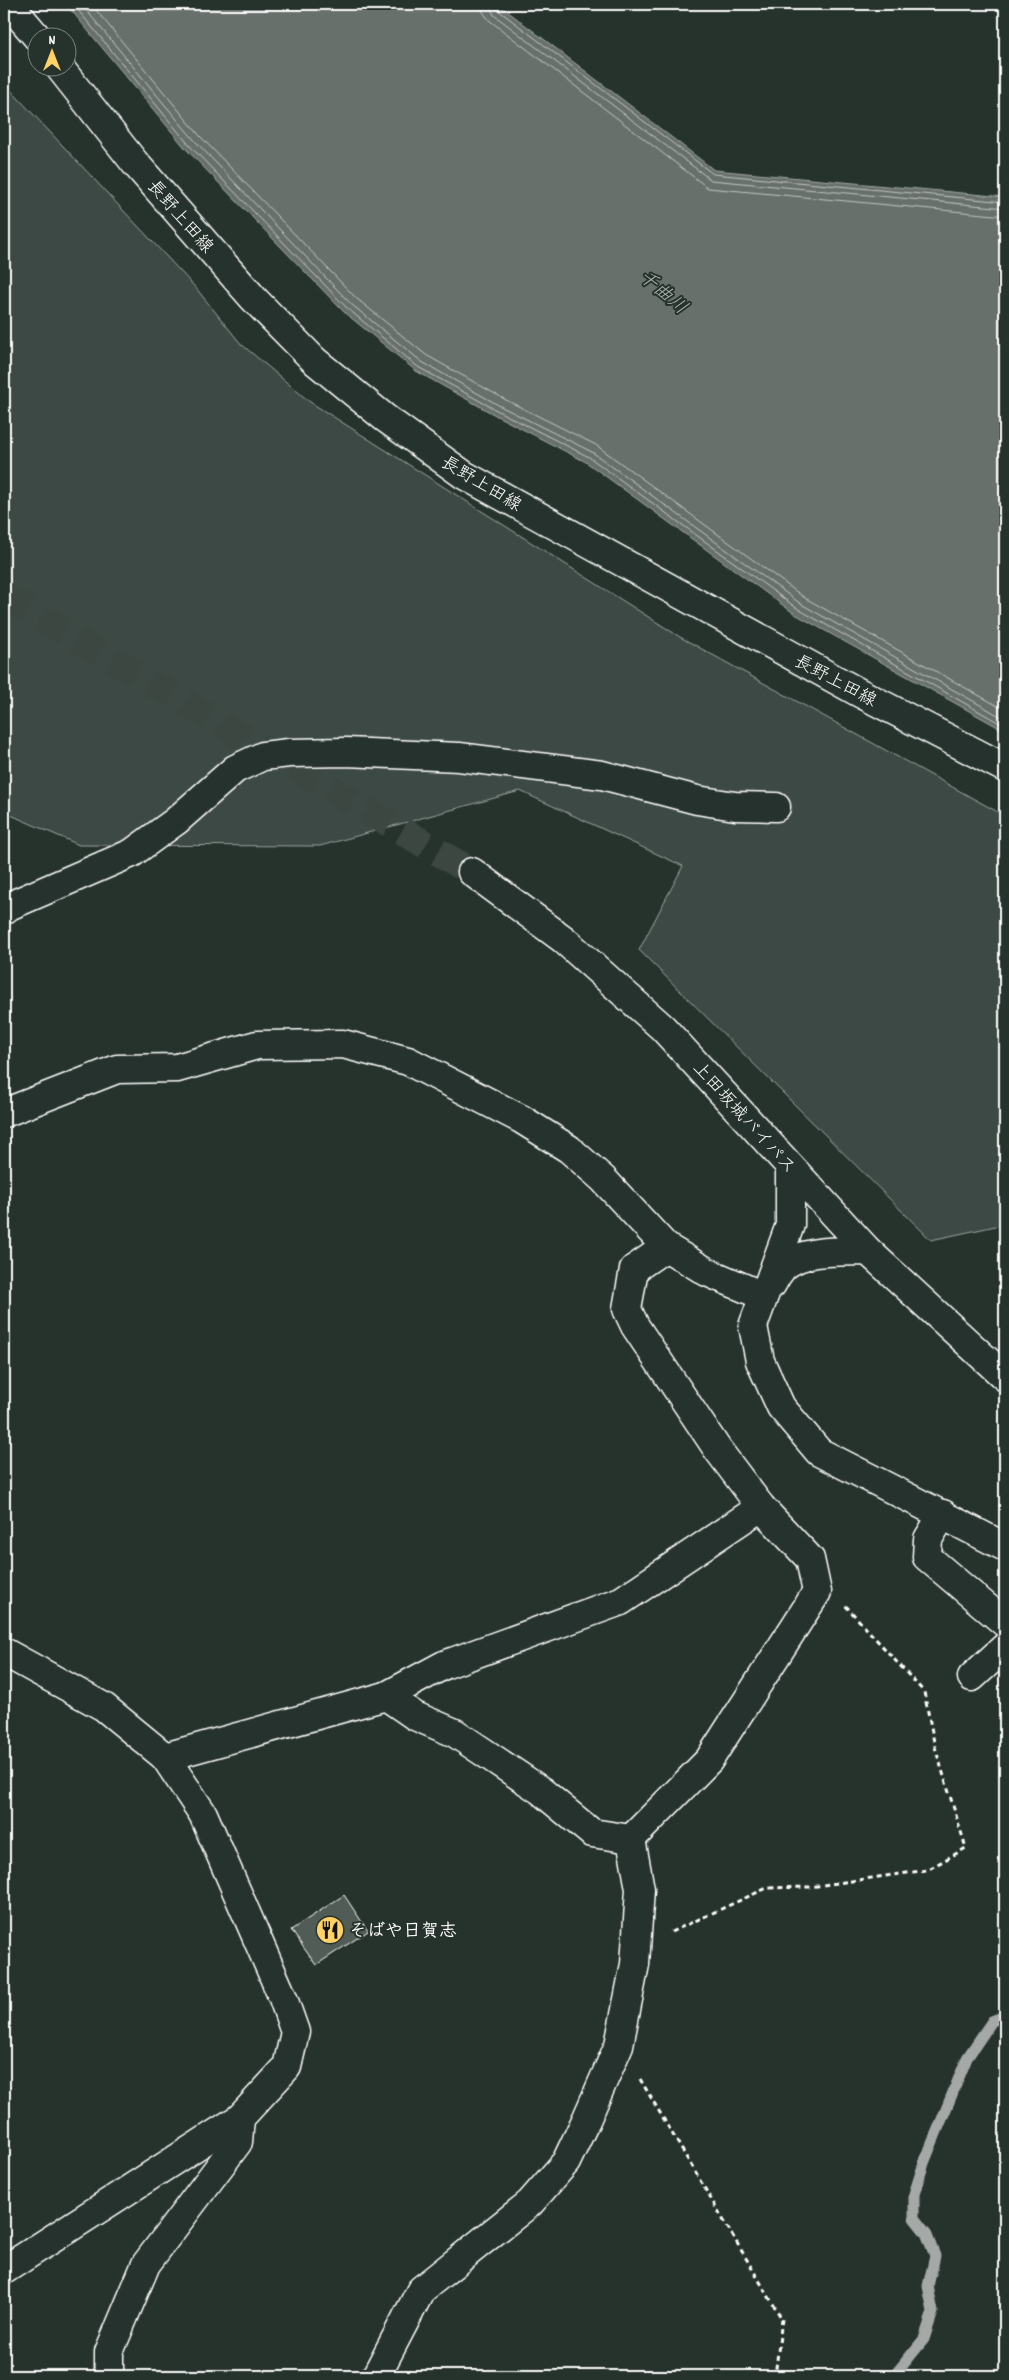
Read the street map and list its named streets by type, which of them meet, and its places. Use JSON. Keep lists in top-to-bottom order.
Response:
{
  "streets": {
    "main road": ["長野上田線", "上田坂城バイパス"]
  },
  "water": ["千曲川"],
  "places": {
    "restaurant": ["そばや日賀志"]
  },
  "north": "top"
}
